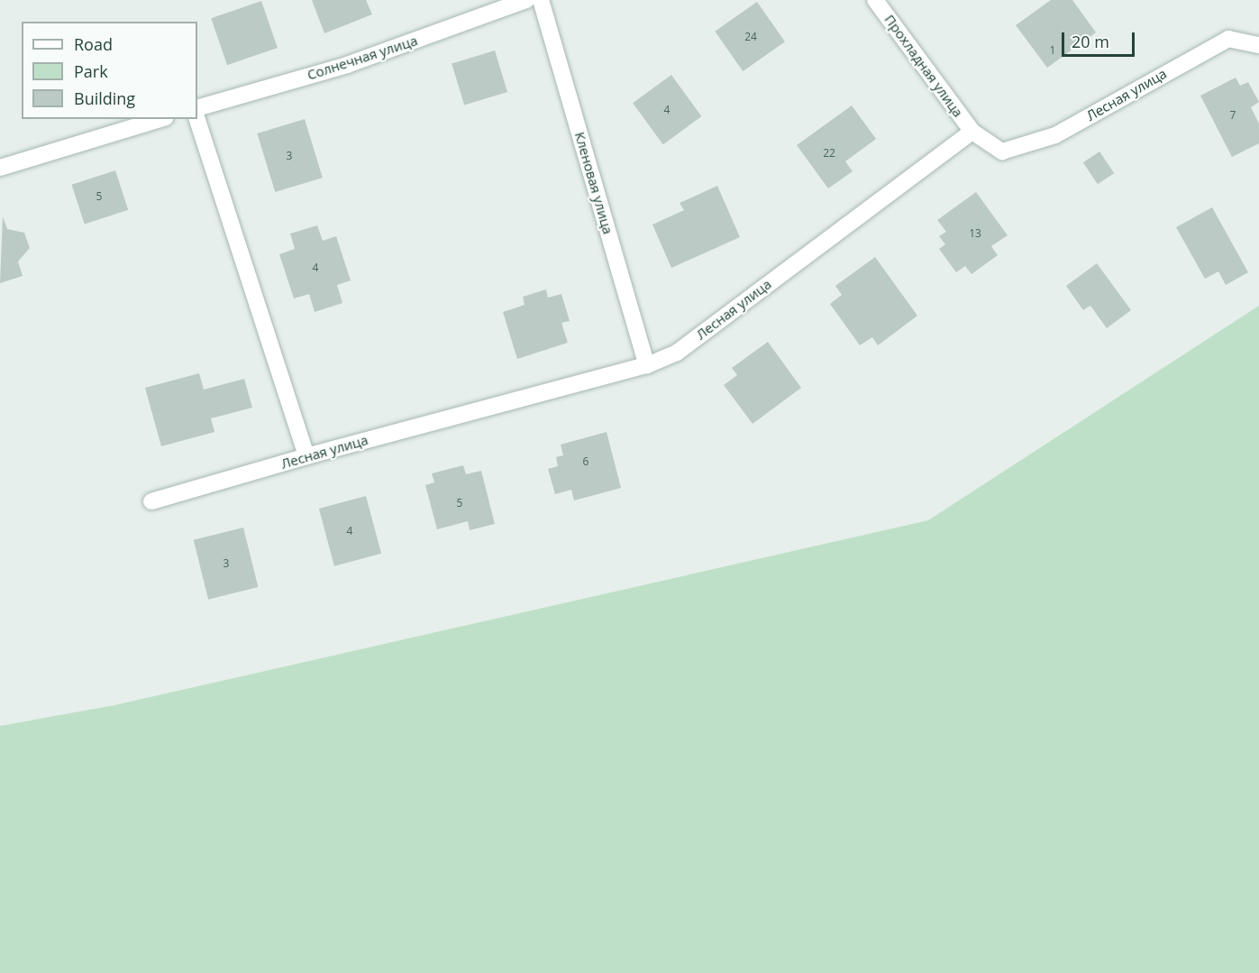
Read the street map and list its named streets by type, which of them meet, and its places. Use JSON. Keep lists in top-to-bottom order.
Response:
{
  "streets": {
    "street": [
      "Солнечная улица",
      "Прохладная улица",
      "Лесная улица",
      "Кленовая улица"
    ]
  },
  "crossings": [
    ["Прохладная улица", "Лесная улица"],
    ["Лесная улица", "Кленовая улица"]
  ],
  "house_numbers": [
    "24",
    "1",
    "4",
    "7",
    "22",
    "3",
    "5",
    "13",
    "4",
    "6",
    "5",
    "4",
    "3"
  ],
  "legend": ["Road", "Park", "Building"],
  "scale_bar": "20 m"
}
